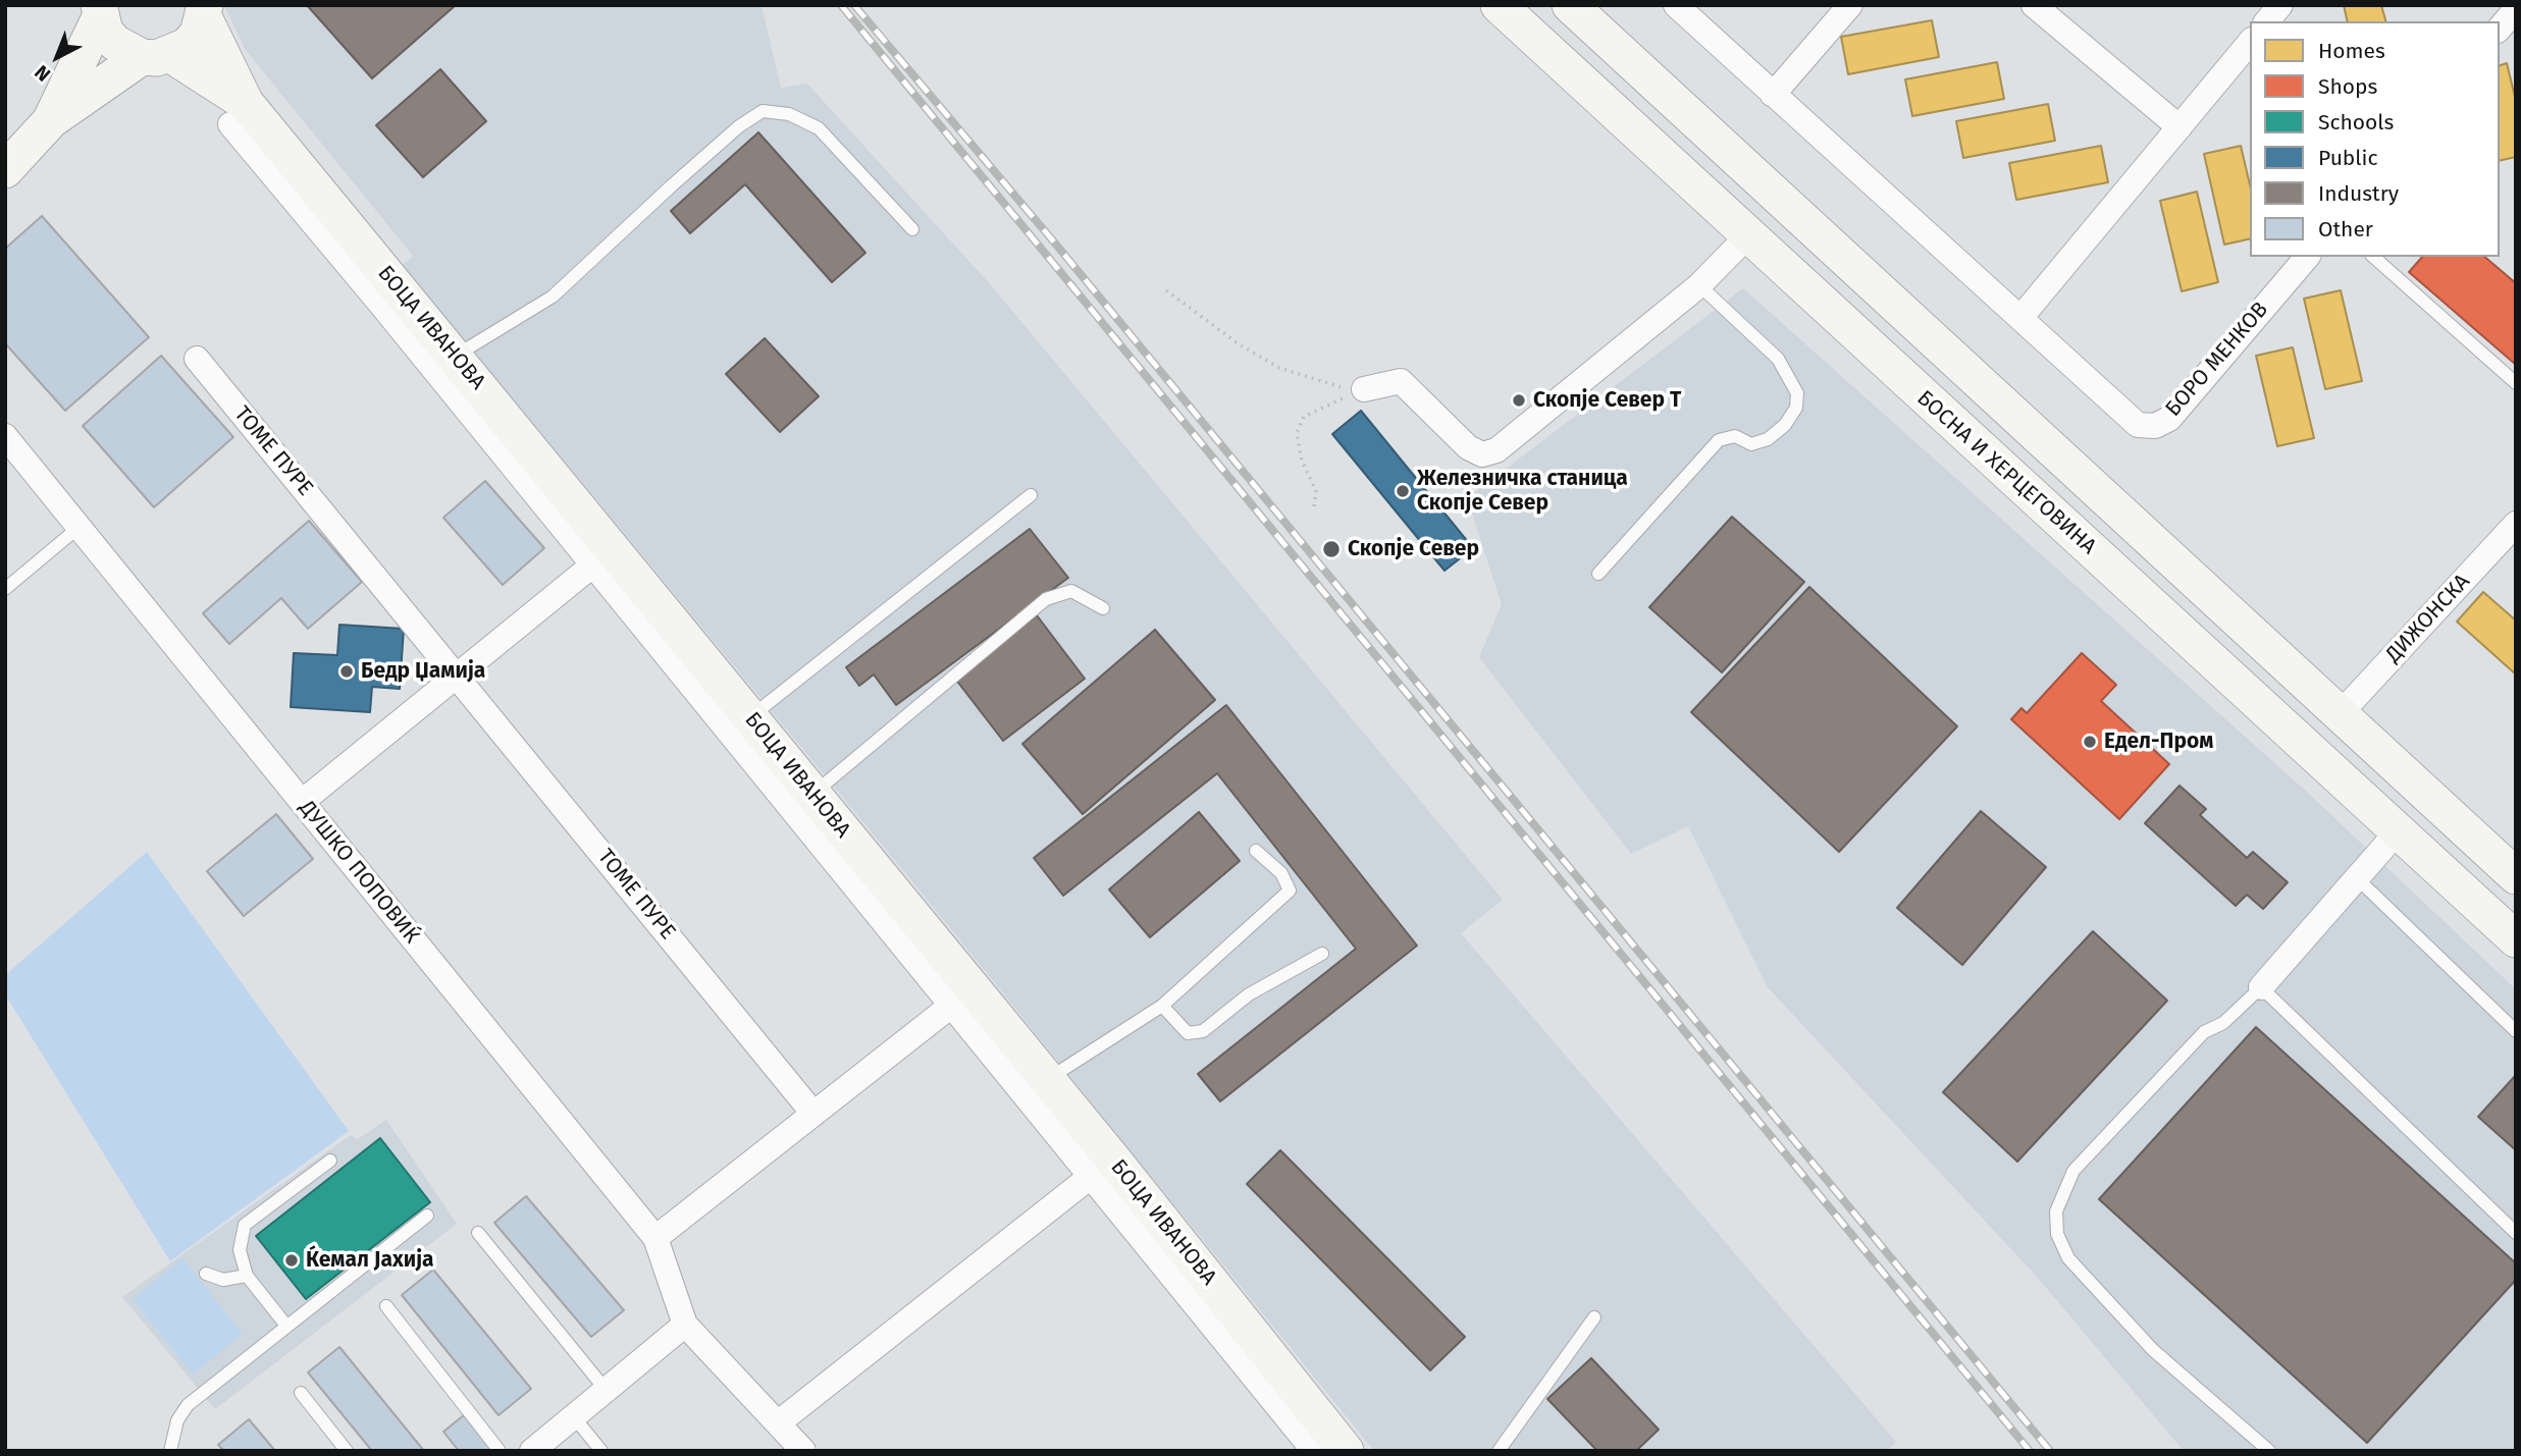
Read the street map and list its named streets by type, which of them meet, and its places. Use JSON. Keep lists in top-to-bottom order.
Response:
{
  "streets": {
    "street": [
      "БОЦА ИВАНОВА",
      "БОРО МЕНКОВ",
      "ТОМЕ ПУРЕ",
      "БОСНА И ХЕРЦЕГОВИНА",
      "ДИЖОНСКА",
      "ДУШКО ПОПОВИЌ"
    ]
  },
  "places": [
    "Скопје Север Т",
    "Железничка станица Скопје Север",
    "Скопје Север",
    "Бедр Џамија",
    "Едел-Пром",
    "Ќемал Јахија"
  ],
  "legend": [
    "Homes",
    "Shops",
    "Schools",
    "Public",
    "Industry",
    "Other"
  ],
  "north": "bottom left"
}
